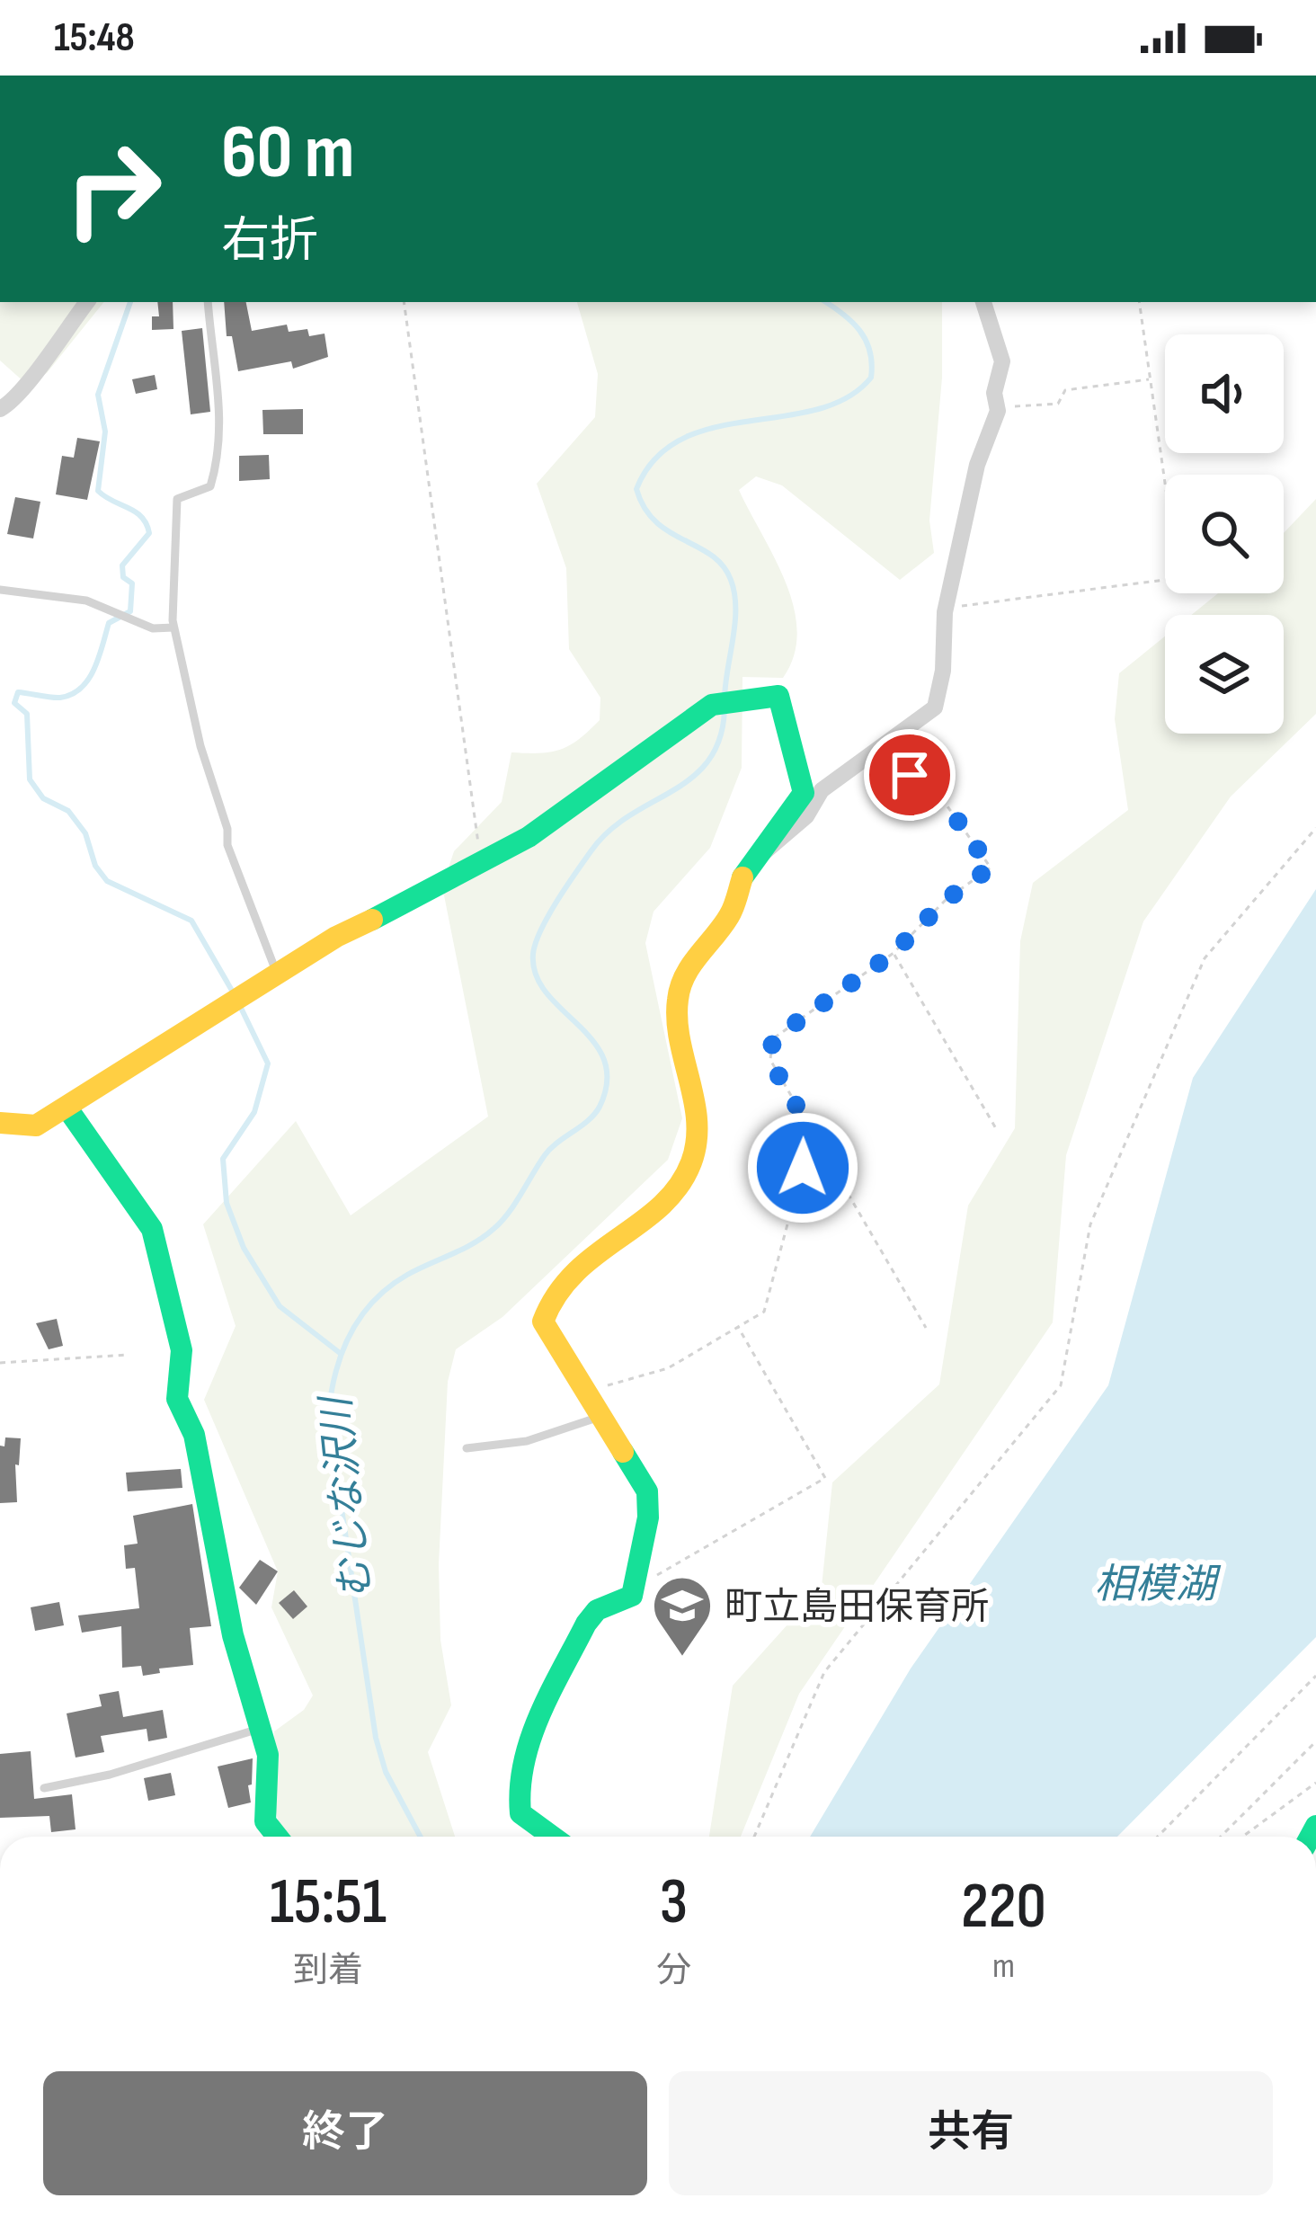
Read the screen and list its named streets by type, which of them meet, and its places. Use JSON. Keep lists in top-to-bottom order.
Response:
{
  "water": ["むじな沢川", "相模湖"],
  "places": {
    "school or university": ["町立島田保育所"]
  },
  "page": {
    "status": "15:48",
    "turn": ["60 m", "右折"],
    "eta": [
      "15:51",
      "到着",
      "3",
      "分",
      "220",
      "m"
    ],
    "buttons": ["終了", "共有"]
  }
}
